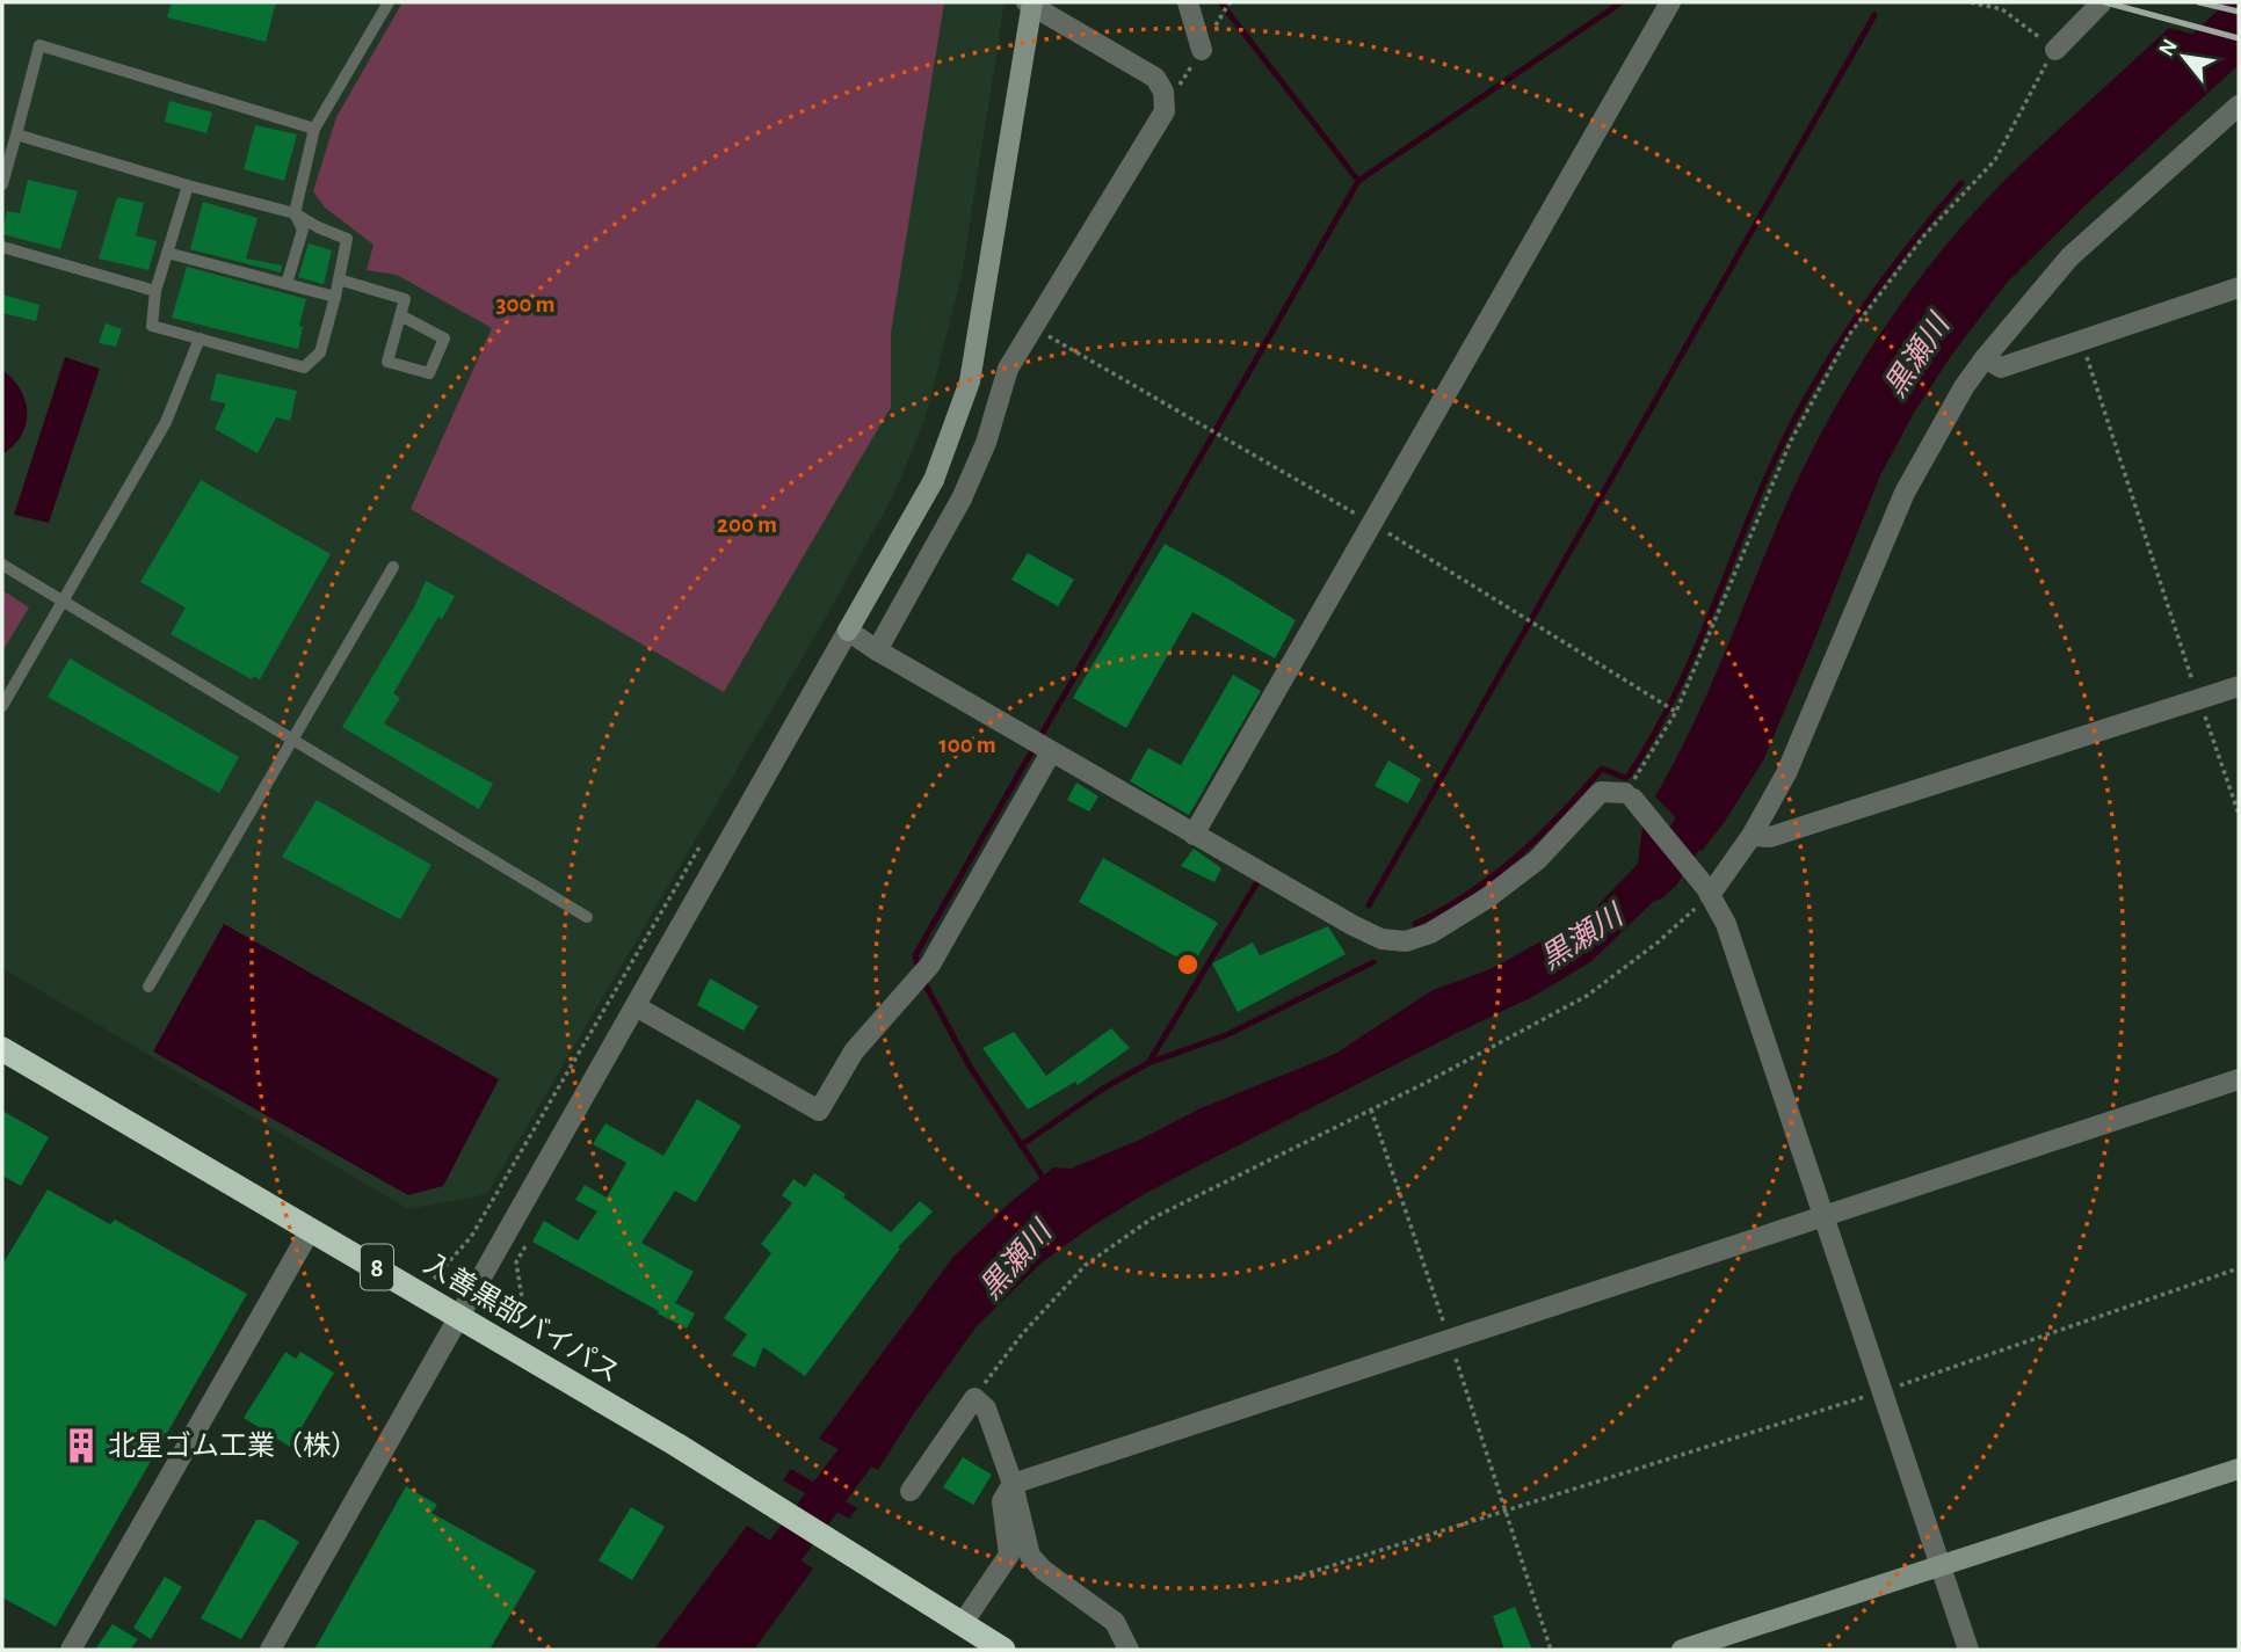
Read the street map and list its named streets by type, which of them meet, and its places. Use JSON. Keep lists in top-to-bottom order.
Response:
{
  "streets": {
    "highway": ["8", "入善黒部バイパス"]
  },
  "water": ["黒瀬川"],
  "places": {
    "building": ["北星ゴム工業（株）"]
  },
  "north": "top left",
  "rings": ["300 m", "200 m", "100 m"]
}
